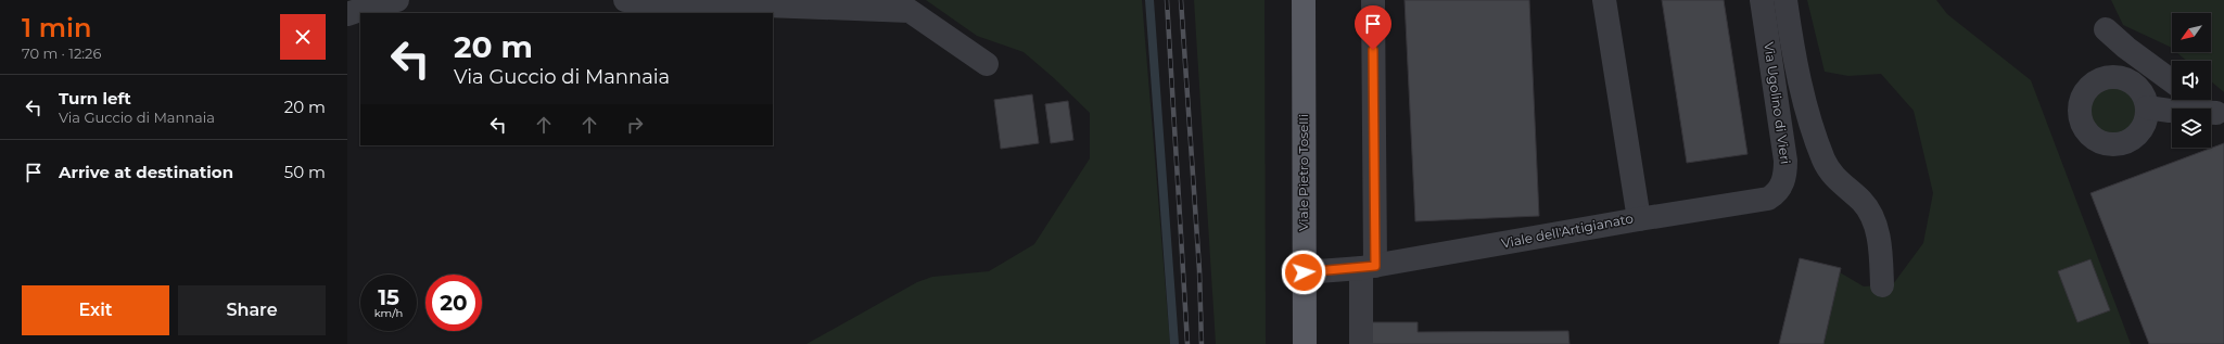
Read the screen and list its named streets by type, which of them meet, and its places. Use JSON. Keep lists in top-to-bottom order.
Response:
{
  "streets": {
    "main road": ["Viale Pietro Toselli"],
    "lane": ["Via Ugolino di Vieri", "Viale dell'Artigianato"]
  },
  "crossings": [
    ["Via Ugolino di Vieri", "Viale dell'Artigianato"],
    ["Viale Pietro Toselli", "Viale dell'Artigianato"]
  ],
  "north": "bottom left",
  "page": {
    "heading": ["1 min", "70 m · 12:26"],
    "turn": ["20 m", "Via Guccio di Mannaia"],
    "list": [
      {
        "name": "Turn left",
        "note": "Via Guccio di Mannaia",
        "value": "20 m"
      },
      {
        "name": "Arrive at destination",
        "value": "50 m"
      }
    ],
    "speed": "15 km/h",
    "limit": "20",
    "buttons": ["Exit", "Share"]
  }
}
